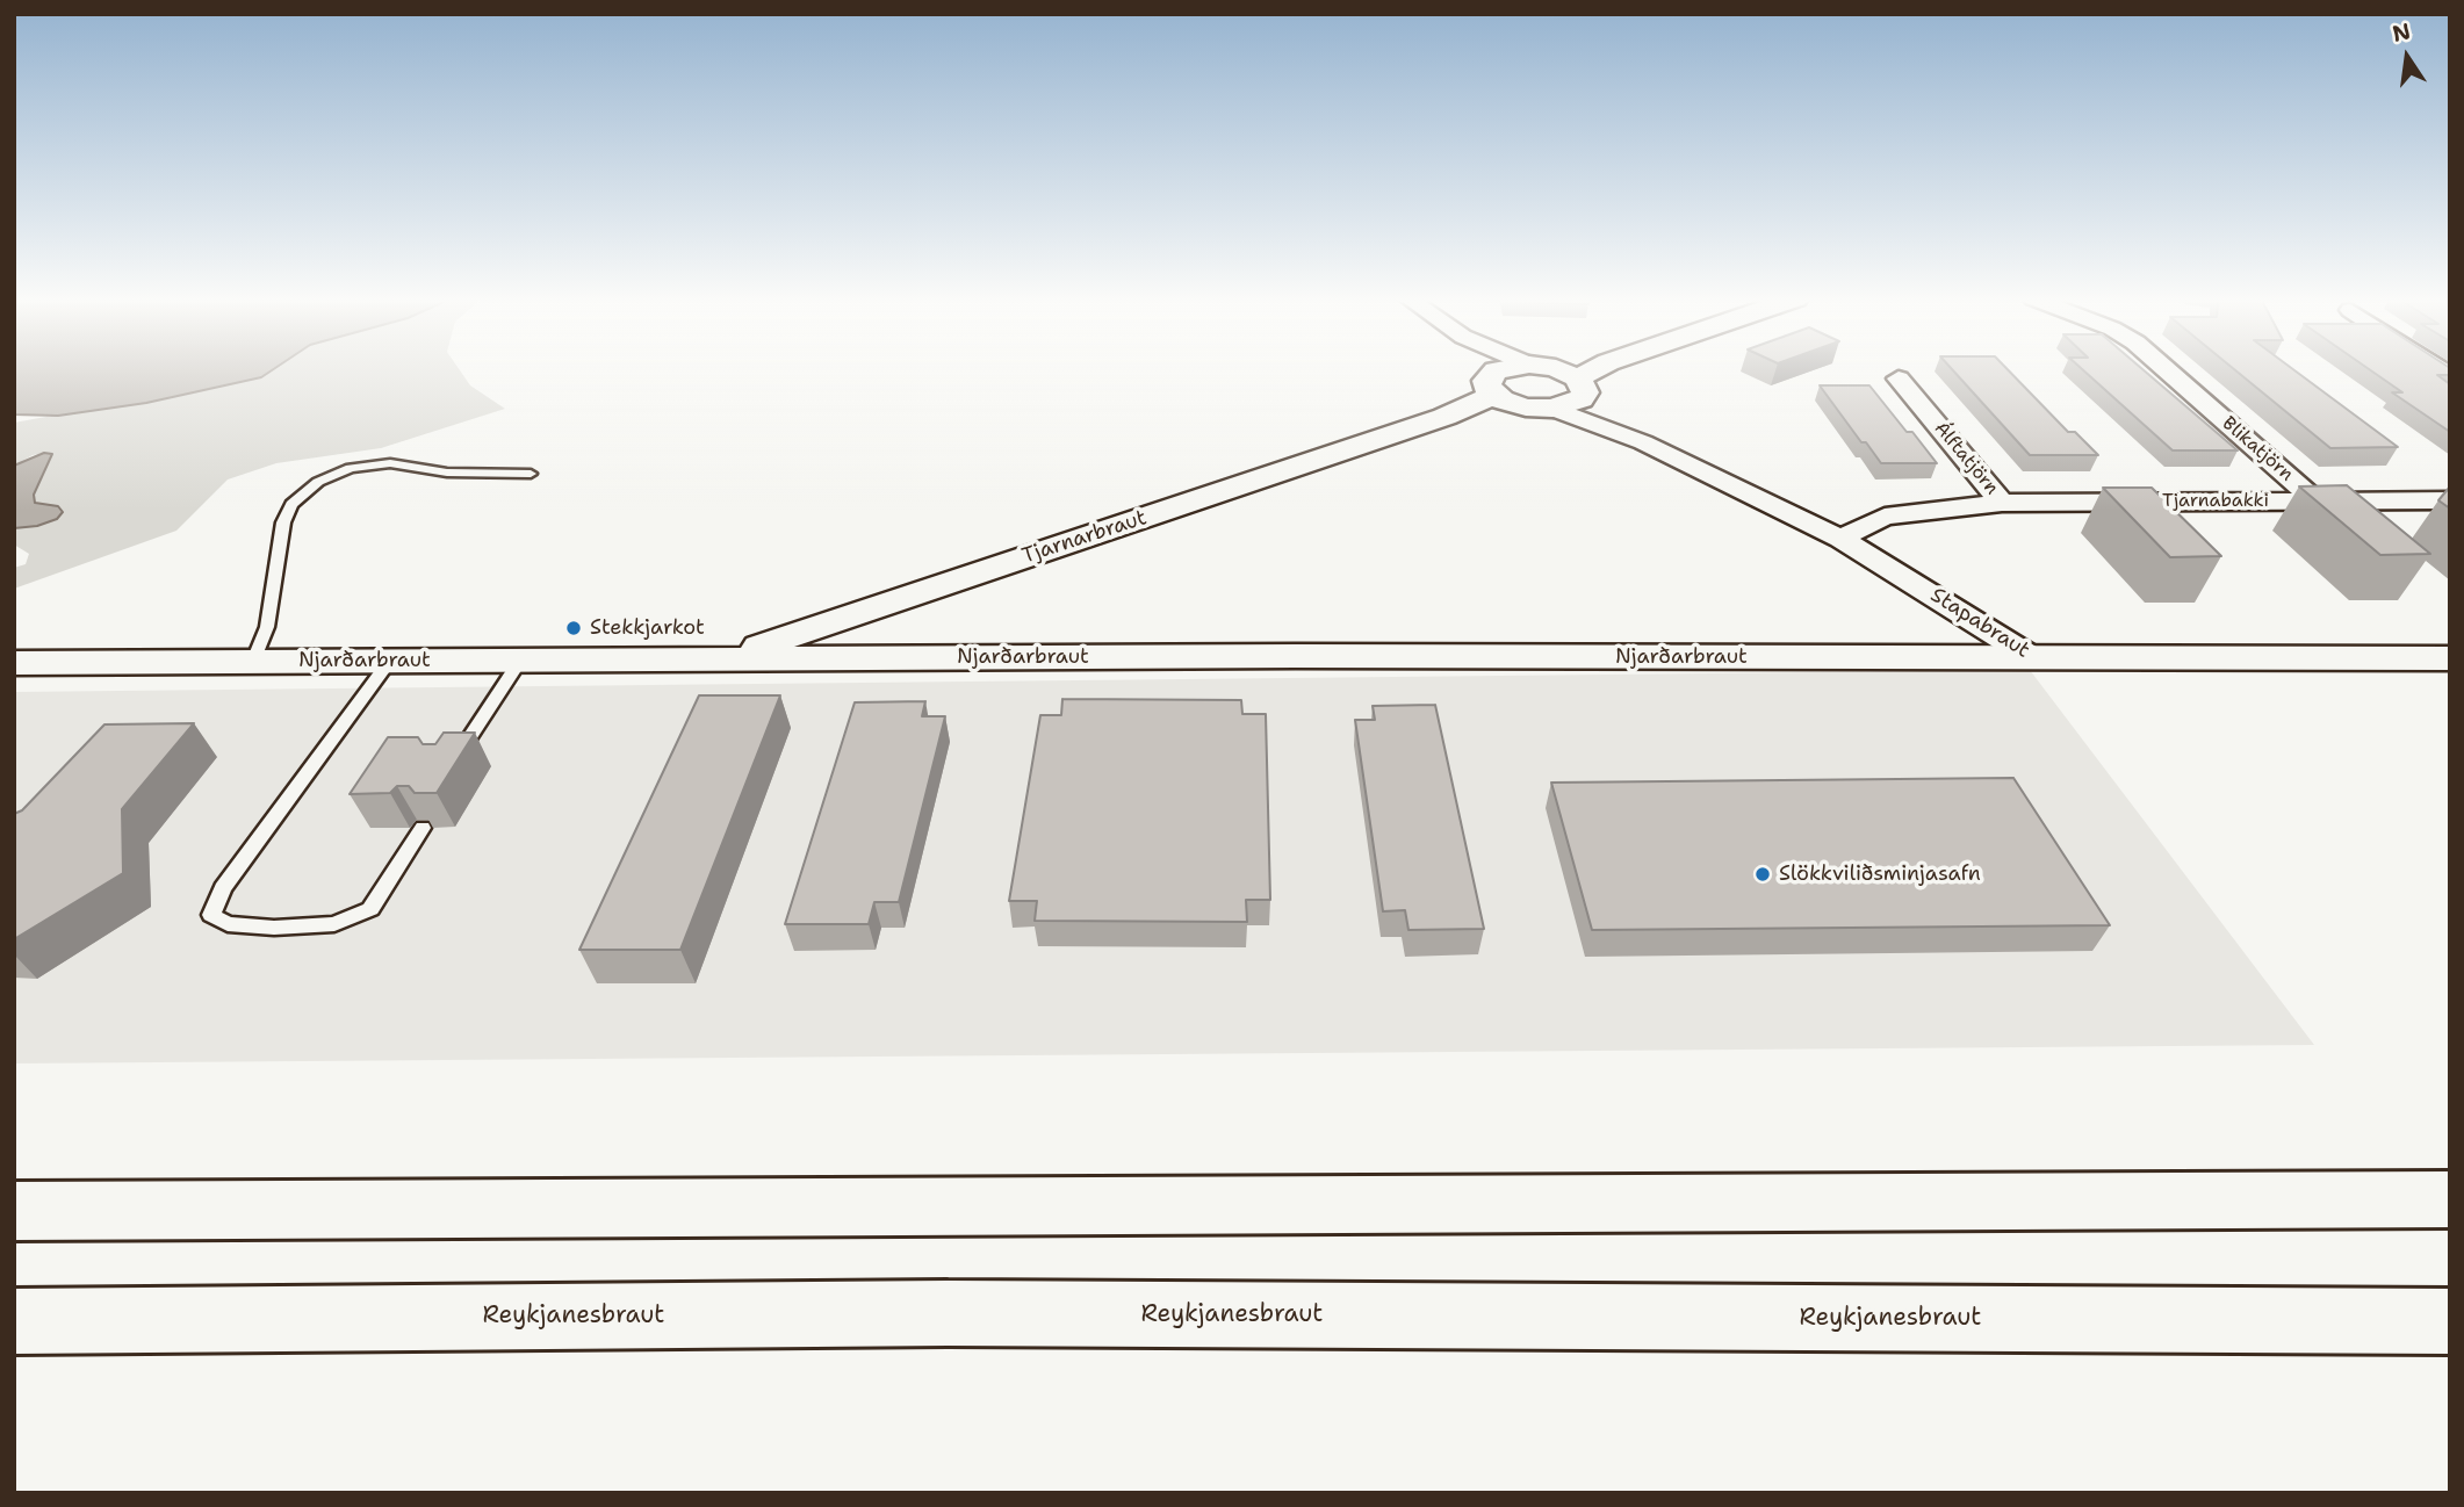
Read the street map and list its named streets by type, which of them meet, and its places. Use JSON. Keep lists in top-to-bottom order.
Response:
{
  "streets": {
    "highway": ["Reykjanesbraut"],
    "street": [
      "Blikatjörn",
      "Álftatjörn",
      "Tjarnabakki",
      "Tjarnarbraut",
      "Stapabraut",
      "Njarðarbraut"
    ]
  },
  "crossings": [
    ["Blikatjörn", "Tjarnabakki"],
    ["Álftatjörn", "Tjarnabakki"],
    ["Tjarnabakki", "Stapabraut"],
    ["Tjarnarbraut", "Njarðarbraut"],
    ["Stapabraut", "Njarðarbraut"]
  ],
  "places": ["Stekkjarkot", "Slökkviliðsminjasafn"],
  "north": "top"
}
